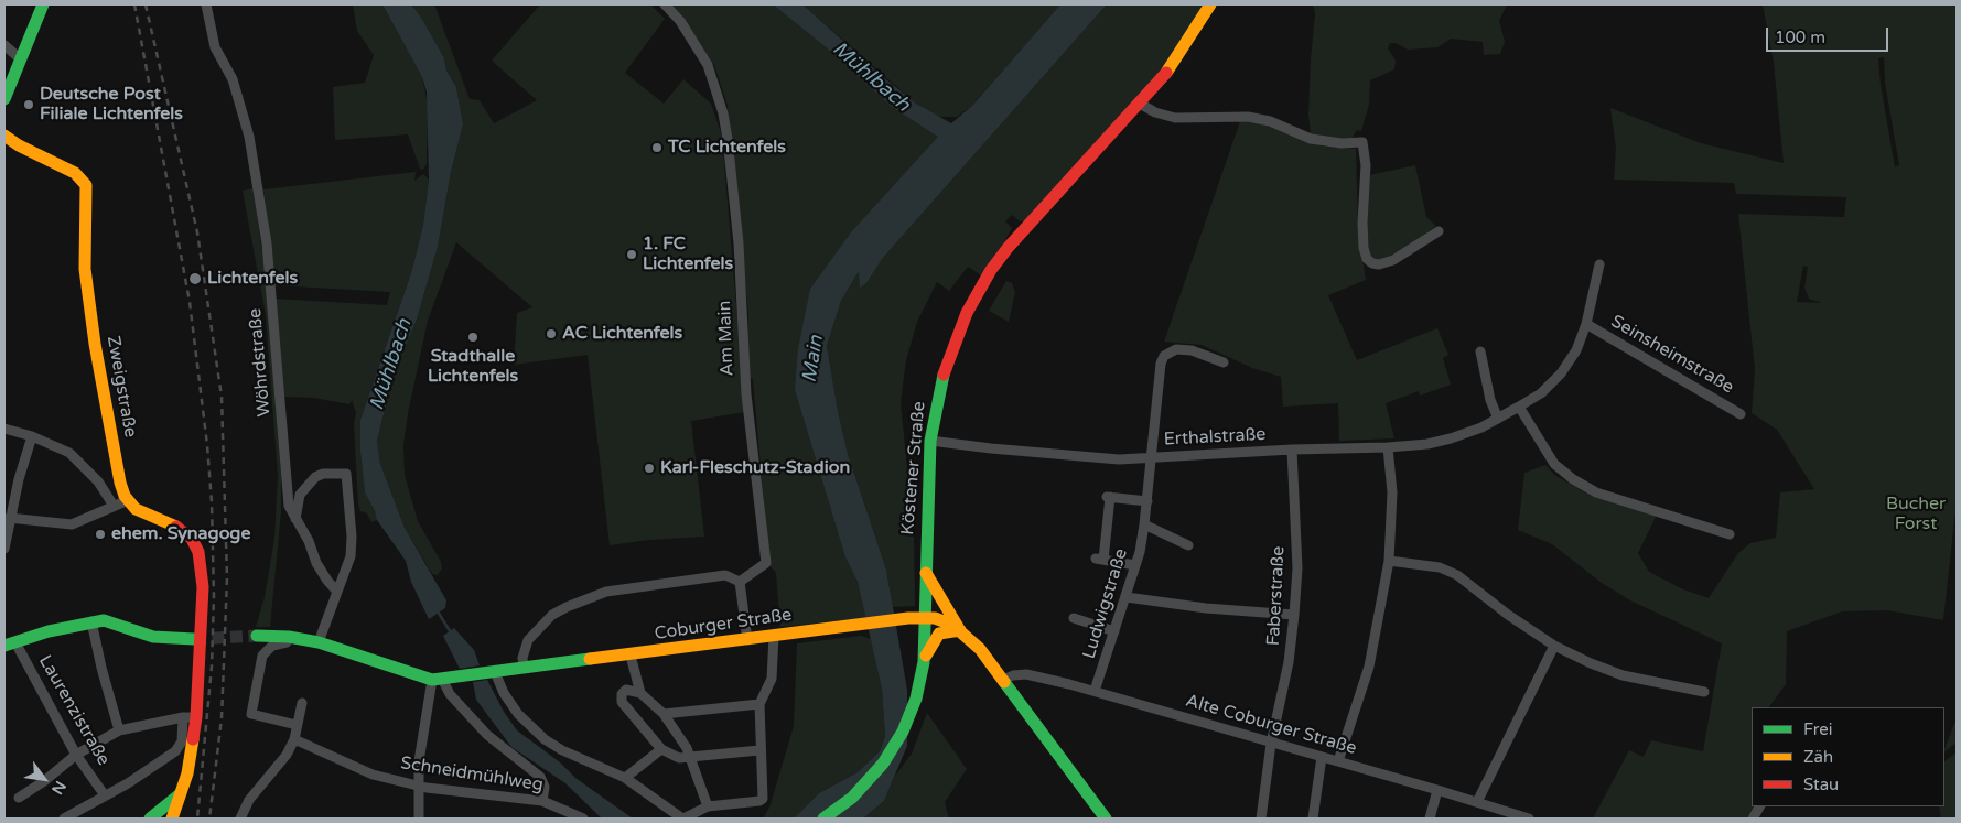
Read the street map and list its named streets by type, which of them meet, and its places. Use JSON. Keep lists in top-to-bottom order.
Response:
{
  "streets": {
    "street": [
      "Am Main",
      "Seinsheimstraße",
      "Wöhrdstraße",
      "Zweigstraße",
      "Erthalstraße",
      "Köstener Straße",
      "Faberstraße",
      "Ludwigstraße",
      "Coburger Straße",
      "Laurenzistraße",
      "Alte Coburger Straße",
      "Schneidmühlweg"
    ]
  },
  "crossings": [
    ["Seinsheimstraße", "Erthalstraße"],
    ["Erthalstraße", "Köstener Straße"],
    ["Erthalstraße", "Faberstraße"],
    ["Erthalstraße", "Ludwigstraße"],
    ["Köstener Straße", "Coburger Straße"],
    ["Faberstraße", "Alte Coburger Straße"],
    ["Ludwigstraße", "Alte Coburger Straße"],
    ["Coburger Straße", "Alte Coburger Straße"]
  ],
  "water": ["Mühlbach", "Main"],
  "parks": ["Bucher Forst"],
  "places": [
    "Deutsche Post Filiale Lichtenfels",
    "TC Lichtenfels",
    "1. FC Lichtenfels",
    "Lichtenfels",
    "AC Lichtenfels",
    "Stadthalle Lichtenfels",
    "Karl-Fleschutz-Stadion",
    "ehem. Synagoge"
  ],
  "legend": ["Frei", "Zäh", "Stau"],
  "scale_bar": "100 m",
  "north": "bottom right"
}
